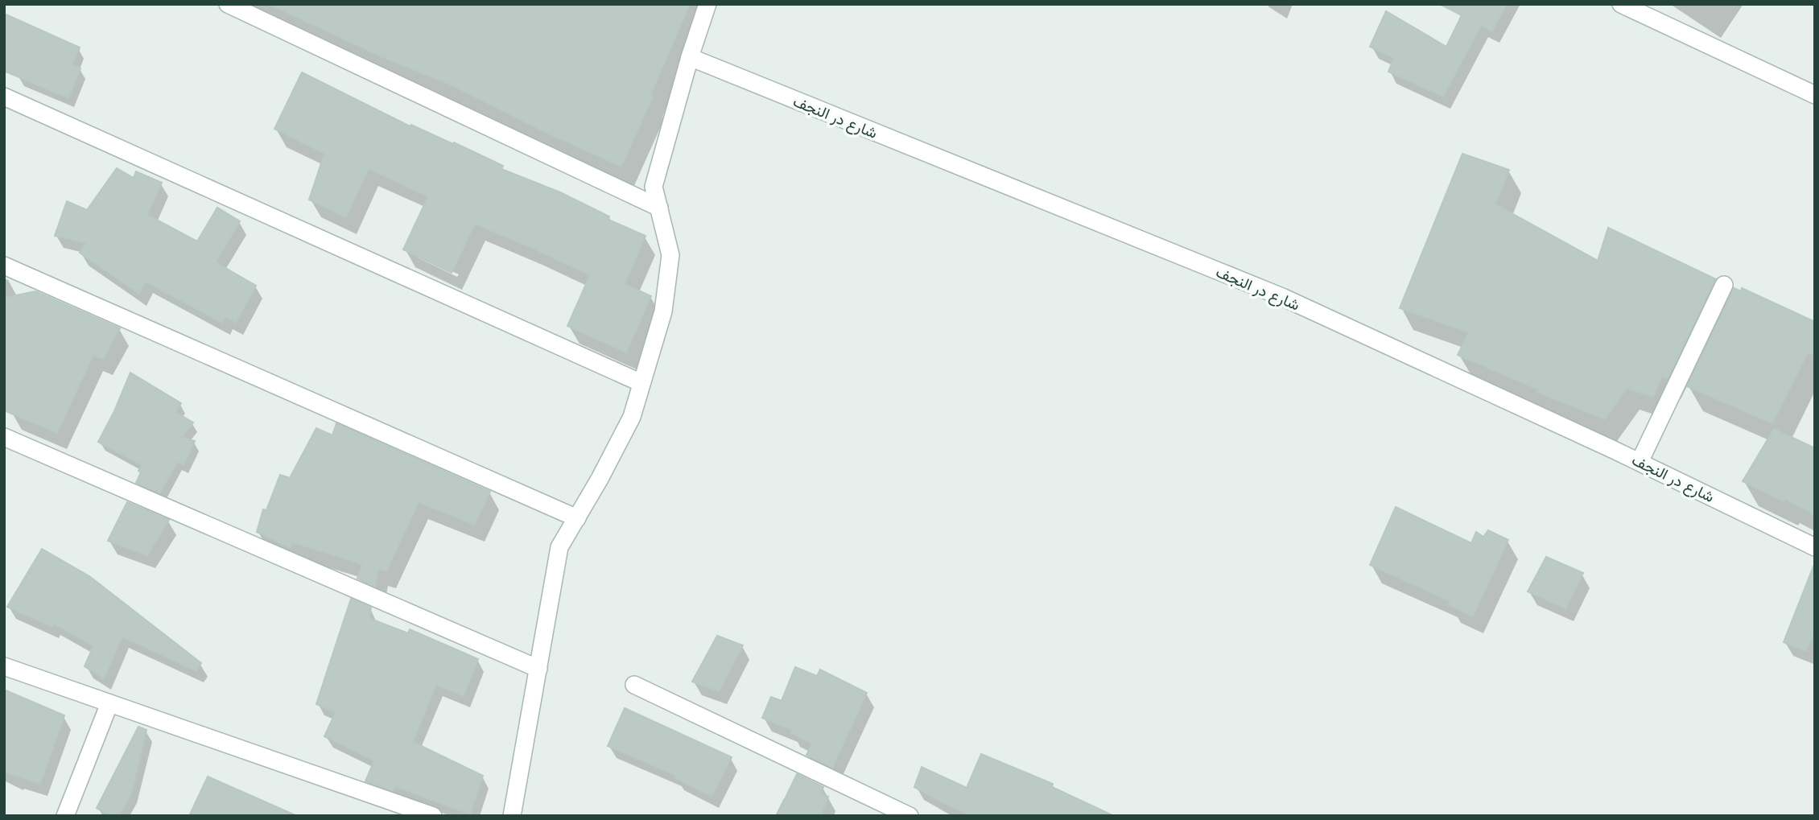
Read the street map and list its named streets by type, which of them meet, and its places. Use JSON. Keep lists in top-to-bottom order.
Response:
{
  "streets": {
    "street": ["شارع در النجف"]
  }
}
